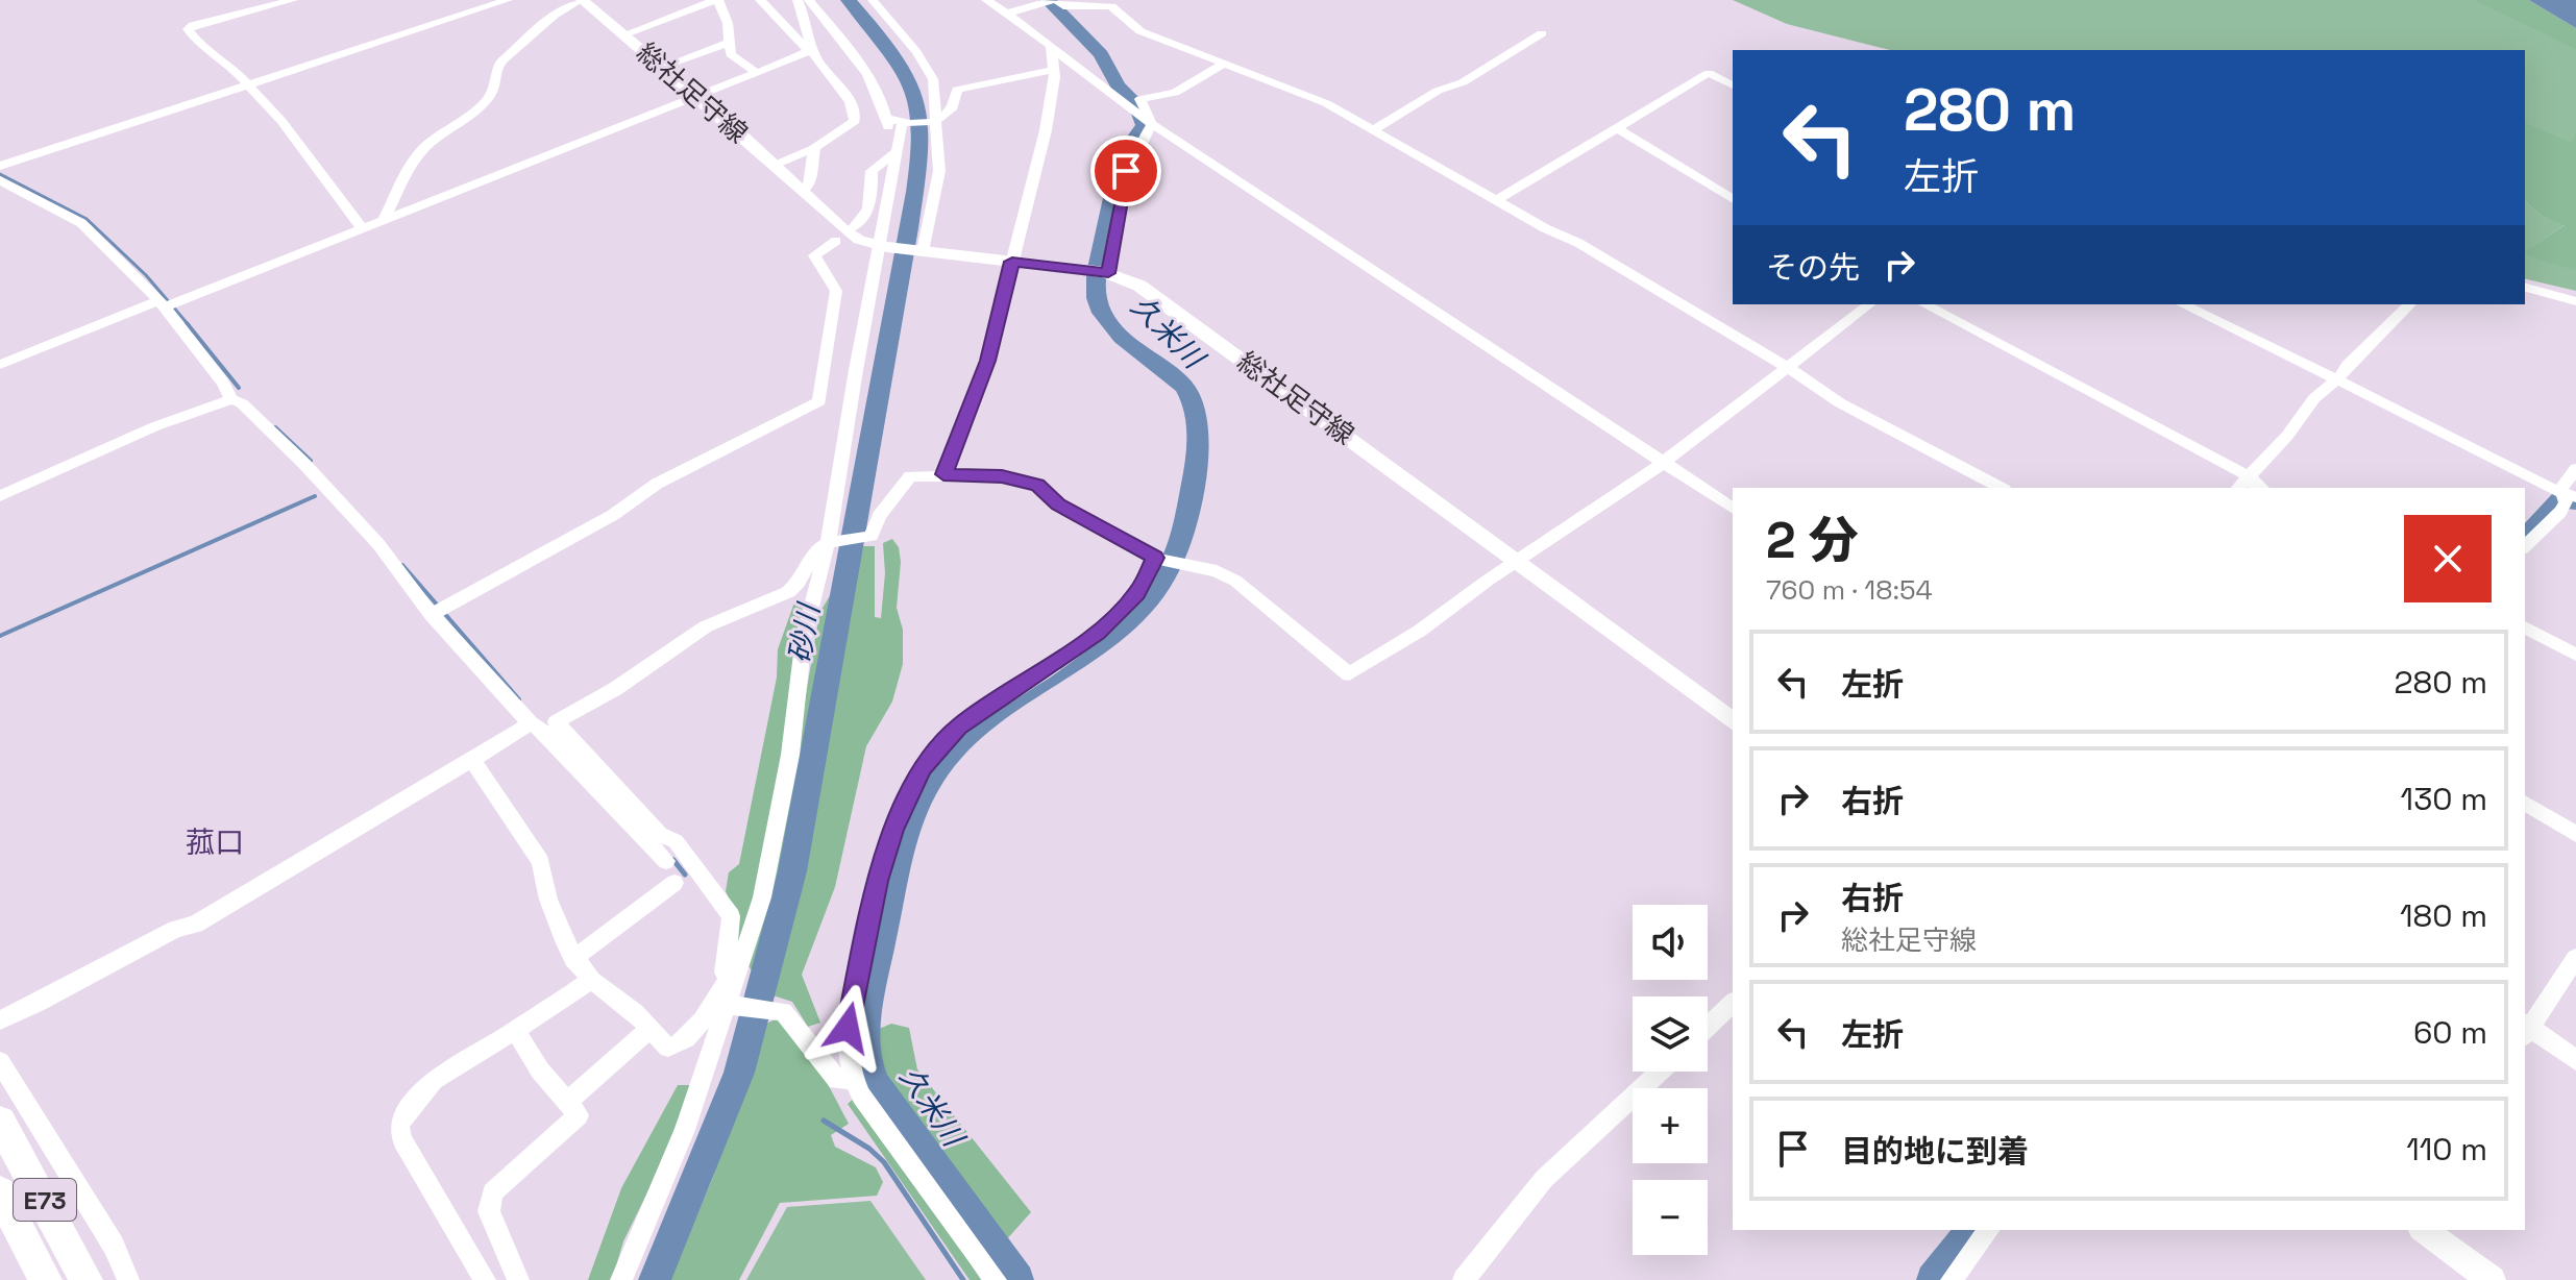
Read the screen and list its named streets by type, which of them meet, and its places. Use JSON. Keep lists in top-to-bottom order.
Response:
{
  "streets": {
    "highway": ["E73"],
    "main road": ["総社足守線"]
  },
  "districts": ["菰口"],
  "water": ["久米川", "砂川"],
  "page": {
    "turn": ["280 m", "左折"],
    "then": "その先",
    "heading": ["2 分", "760 m · 18:54"],
    "list": [
      {
        "name": "左折",
        "value": "280 m"
      },
      {
        "name": "右折",
        "value": "130 m"
      },
      {
        "name": "右折",
        "note": "総社足守線",
        "value": "180 m"
      },
      {
        "name": "左折",
        "value": "60 m"
      },
      {
        "name": "目的地に到着",
        "value": "110 m"
      }
    ],
    "map_buttons": ["+", "−"]
  }
}
